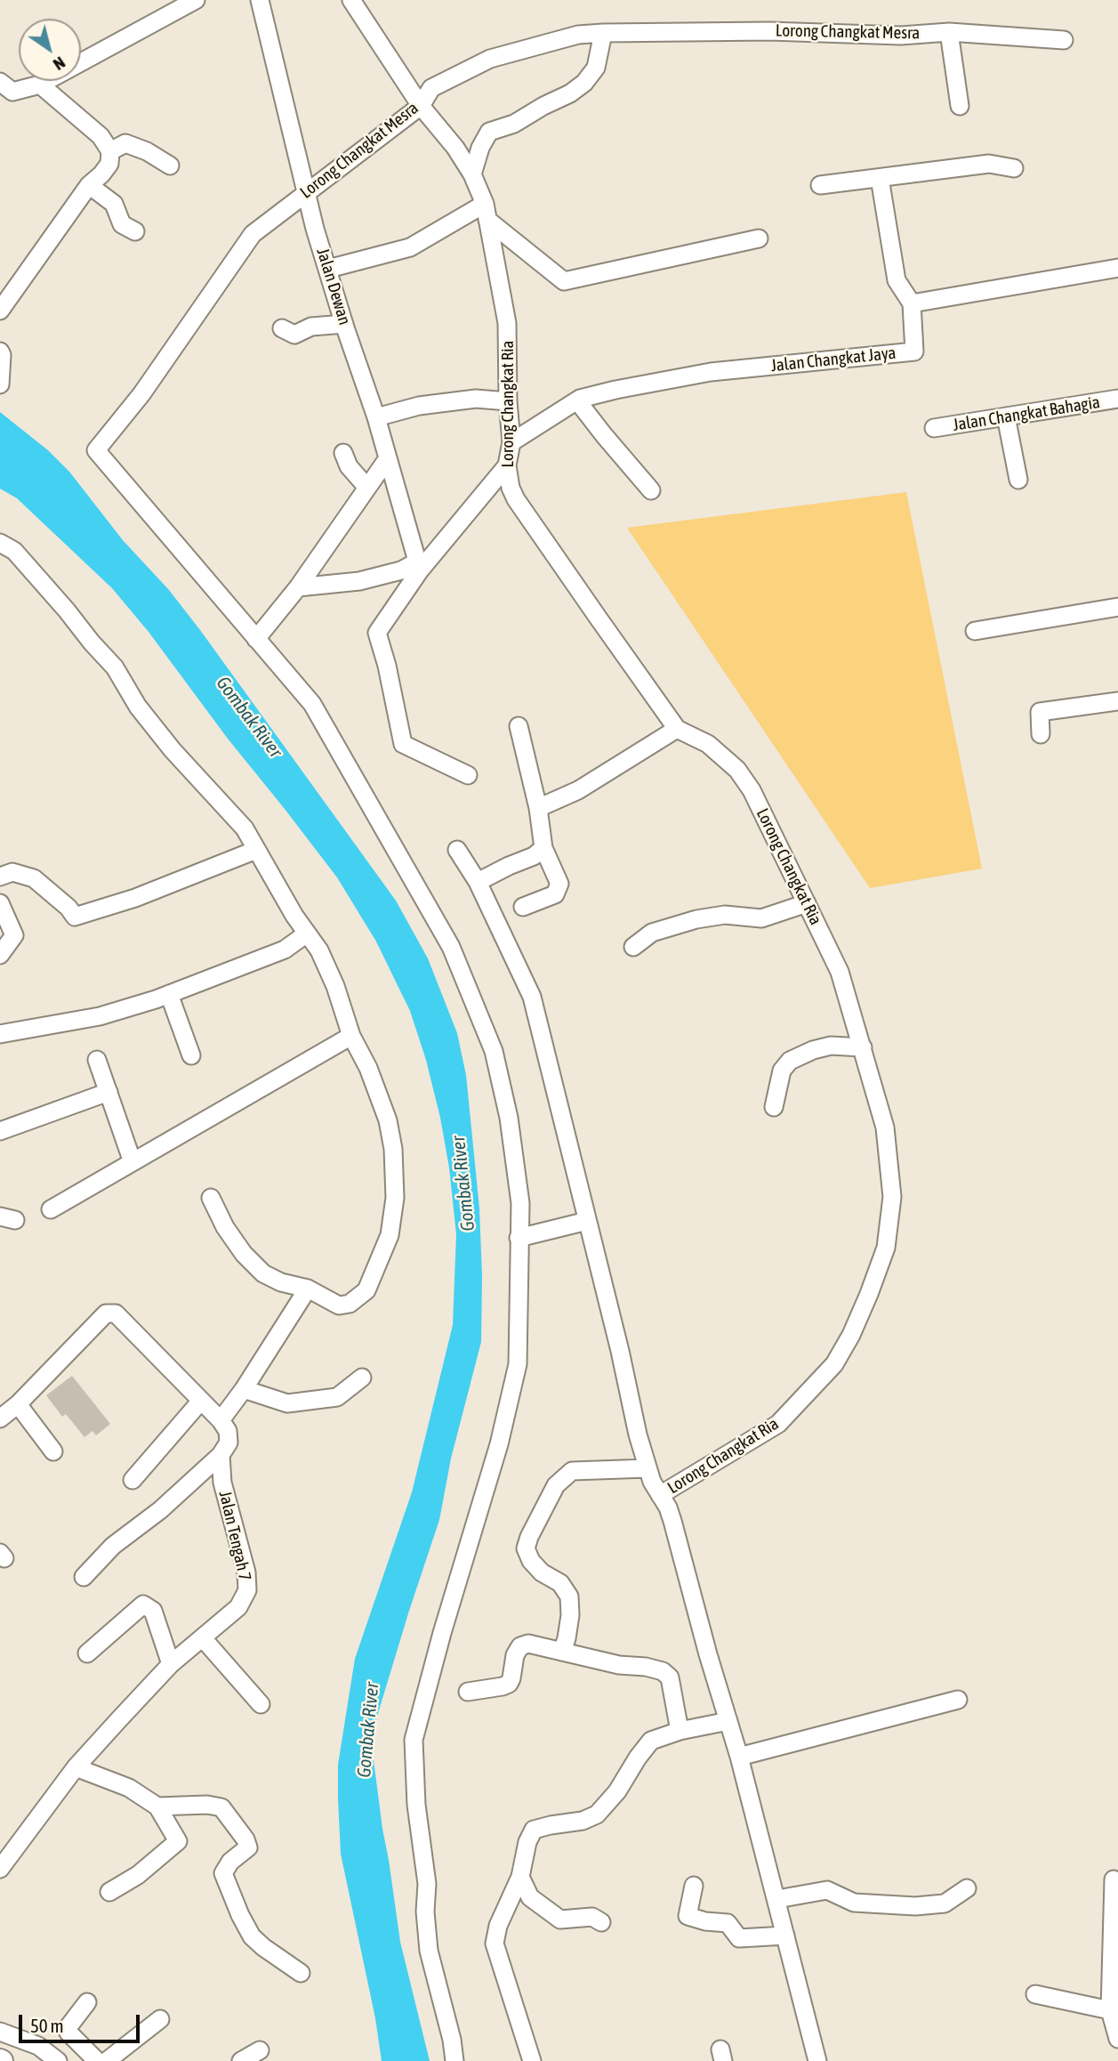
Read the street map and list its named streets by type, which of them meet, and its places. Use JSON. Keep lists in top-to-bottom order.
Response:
{
  "streets": {
    "street": [
      "Lorong Changkat Mesra",
      "Jalan Dewan",
      "Jalan Changkat Jaya",
      "Lorong Changkat Ria",
      "Jalan Changkat Bahagia",
      "Jalan Tengah 7"
    ]
  },
  "crossings": [
    ["Lorong Changkat Mesra", "Jalan Dewan"],
    ["Lorong Changkat Mesra", "Lorong Changkat Ria"],
    ["Jalan Changkat Jaya", "Lorong Changkat Ria"]
  ],
  "water": ["Gombak River"],
  "scale_bar": "50 m",
  "north": "bottom right"
}
